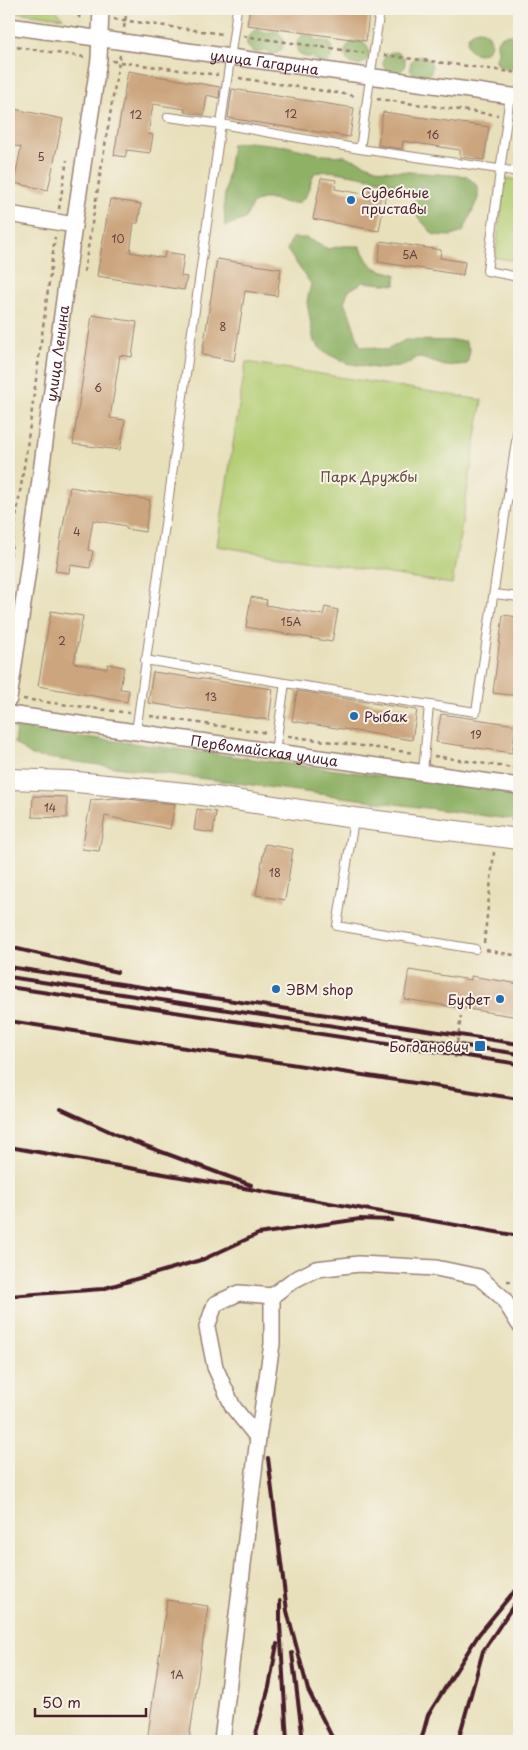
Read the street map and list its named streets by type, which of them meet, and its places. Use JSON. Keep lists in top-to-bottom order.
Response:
{
  "streets": {
    "street": ["улица Гагарина", "улица Ленина", "Первомайская улица"]
  },
  "crossings": [
    ["улица Гагарина", "улица Ленина"]
  ],
  "parks": ["Парк Дружбы"],
  "places": {
    "other": [
      "Судебные приставы",
      "Рыбак",
      "ЭВМ shop",
      "Буфет"
    ],
    "transit": ["Богданович"]
  },
  "house_numbers": [
    "12",
    "12",
    "16",
    "5",
    "10",
    "5А",
    "8",
    "6",
    "4",
    "15А",
    "2",
    "13",
    "19",
    "14",
    "18",
    "1А"
  ],
  "scale_bar": "50 m"
}
